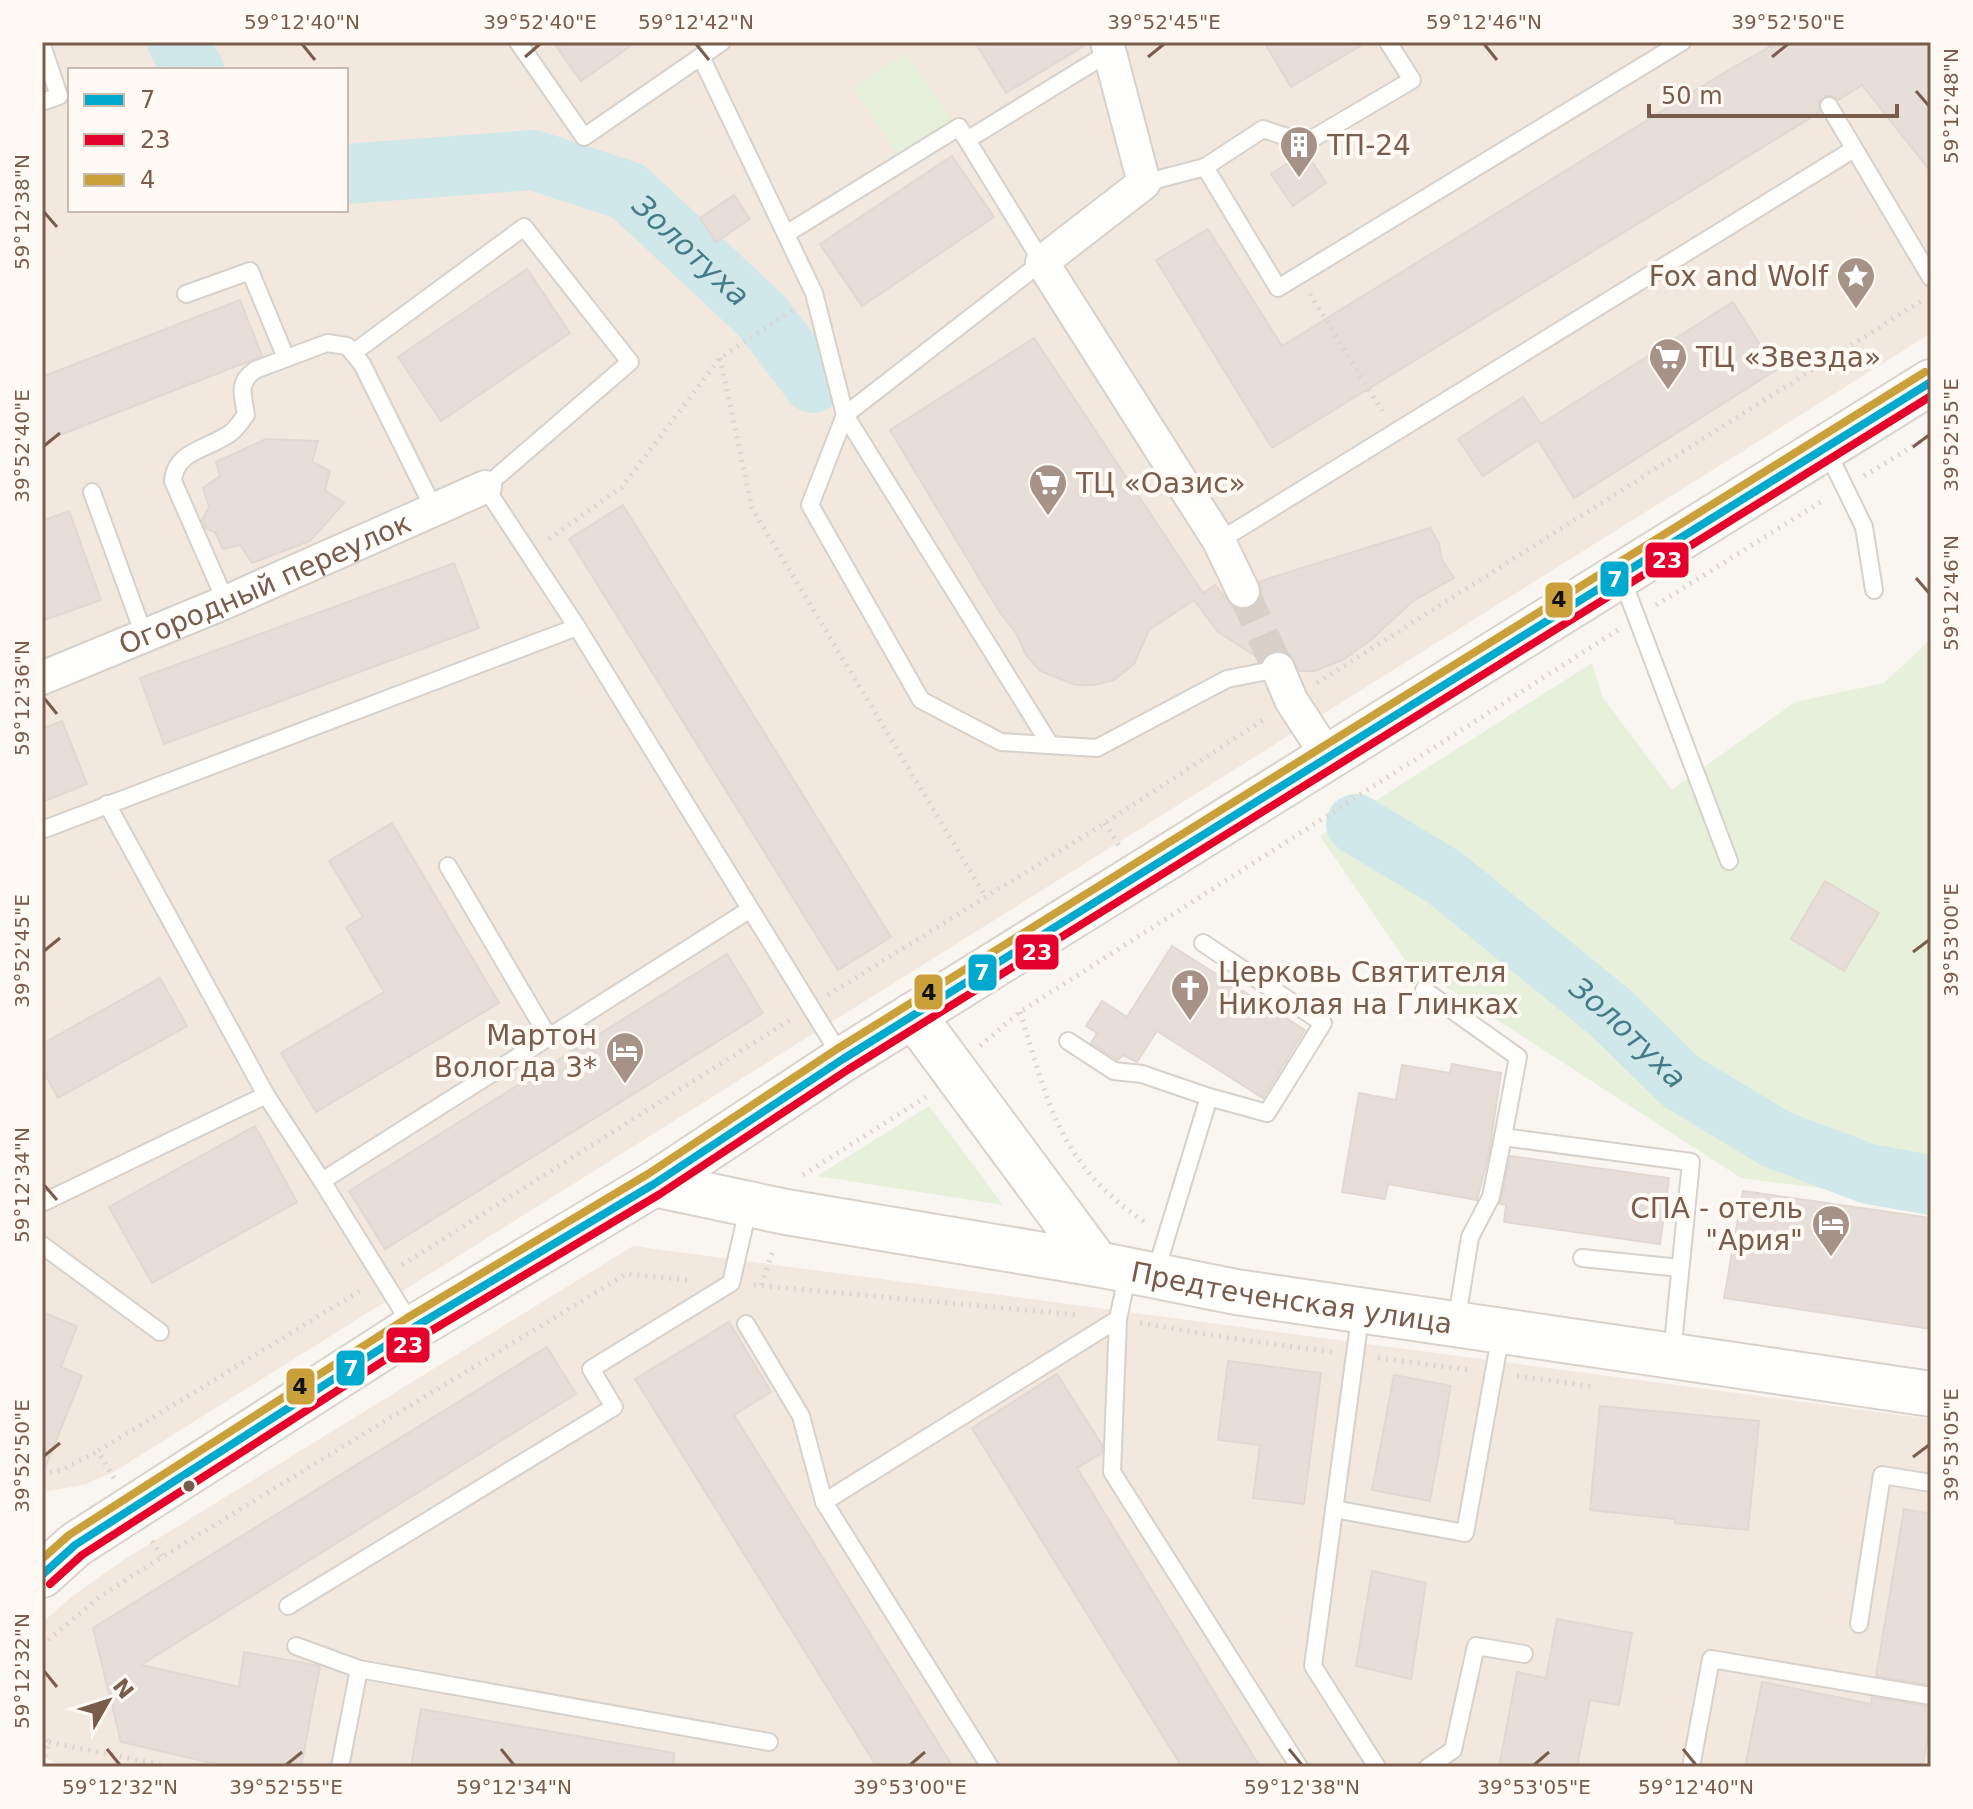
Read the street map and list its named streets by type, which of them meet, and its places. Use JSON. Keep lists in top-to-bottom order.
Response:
{
  "streets": {
    "main road": ["Предтеченская улица"],
    "street": ["Огородный переулок"]
  },
  "water": ["Золотуха"],
  "places": {
    "building": ["ТП-24"],
    "place": ["Fox and Wolf"],
    "supermarket": ["ТЦ «Звезда»", "ТЦ «Оазис»"],
    "church": ["Церковь Святителя Николая на Глинках"],
    "hotel": ["Мартон Вологда 3*", "СПА - отель \"Ария\""]
  },
  "lines": ["transit line 4", "transit line 7", "transit line 23"],
  "legend": ["7", "23", "4"],
  "scale_bar": "50 m",
  "north": "top right",
  "coordinates": [
    "59°12'40\"N",
    "39°52'40\"E",
    "59°12'42\"N",
    "39°52'45\"E",
    "59°12'46\"N",
    "39°52'50\"E",
    "59°12'48\"N",
    "59°12'38\"N",
    "39°52'55\"E",
    "59°12'36\"N",
    "39°53'00\"E",
    "59°12'34\"N",
    "39°53'05\"E",
    "59°12'32\"N"
  ]
}
